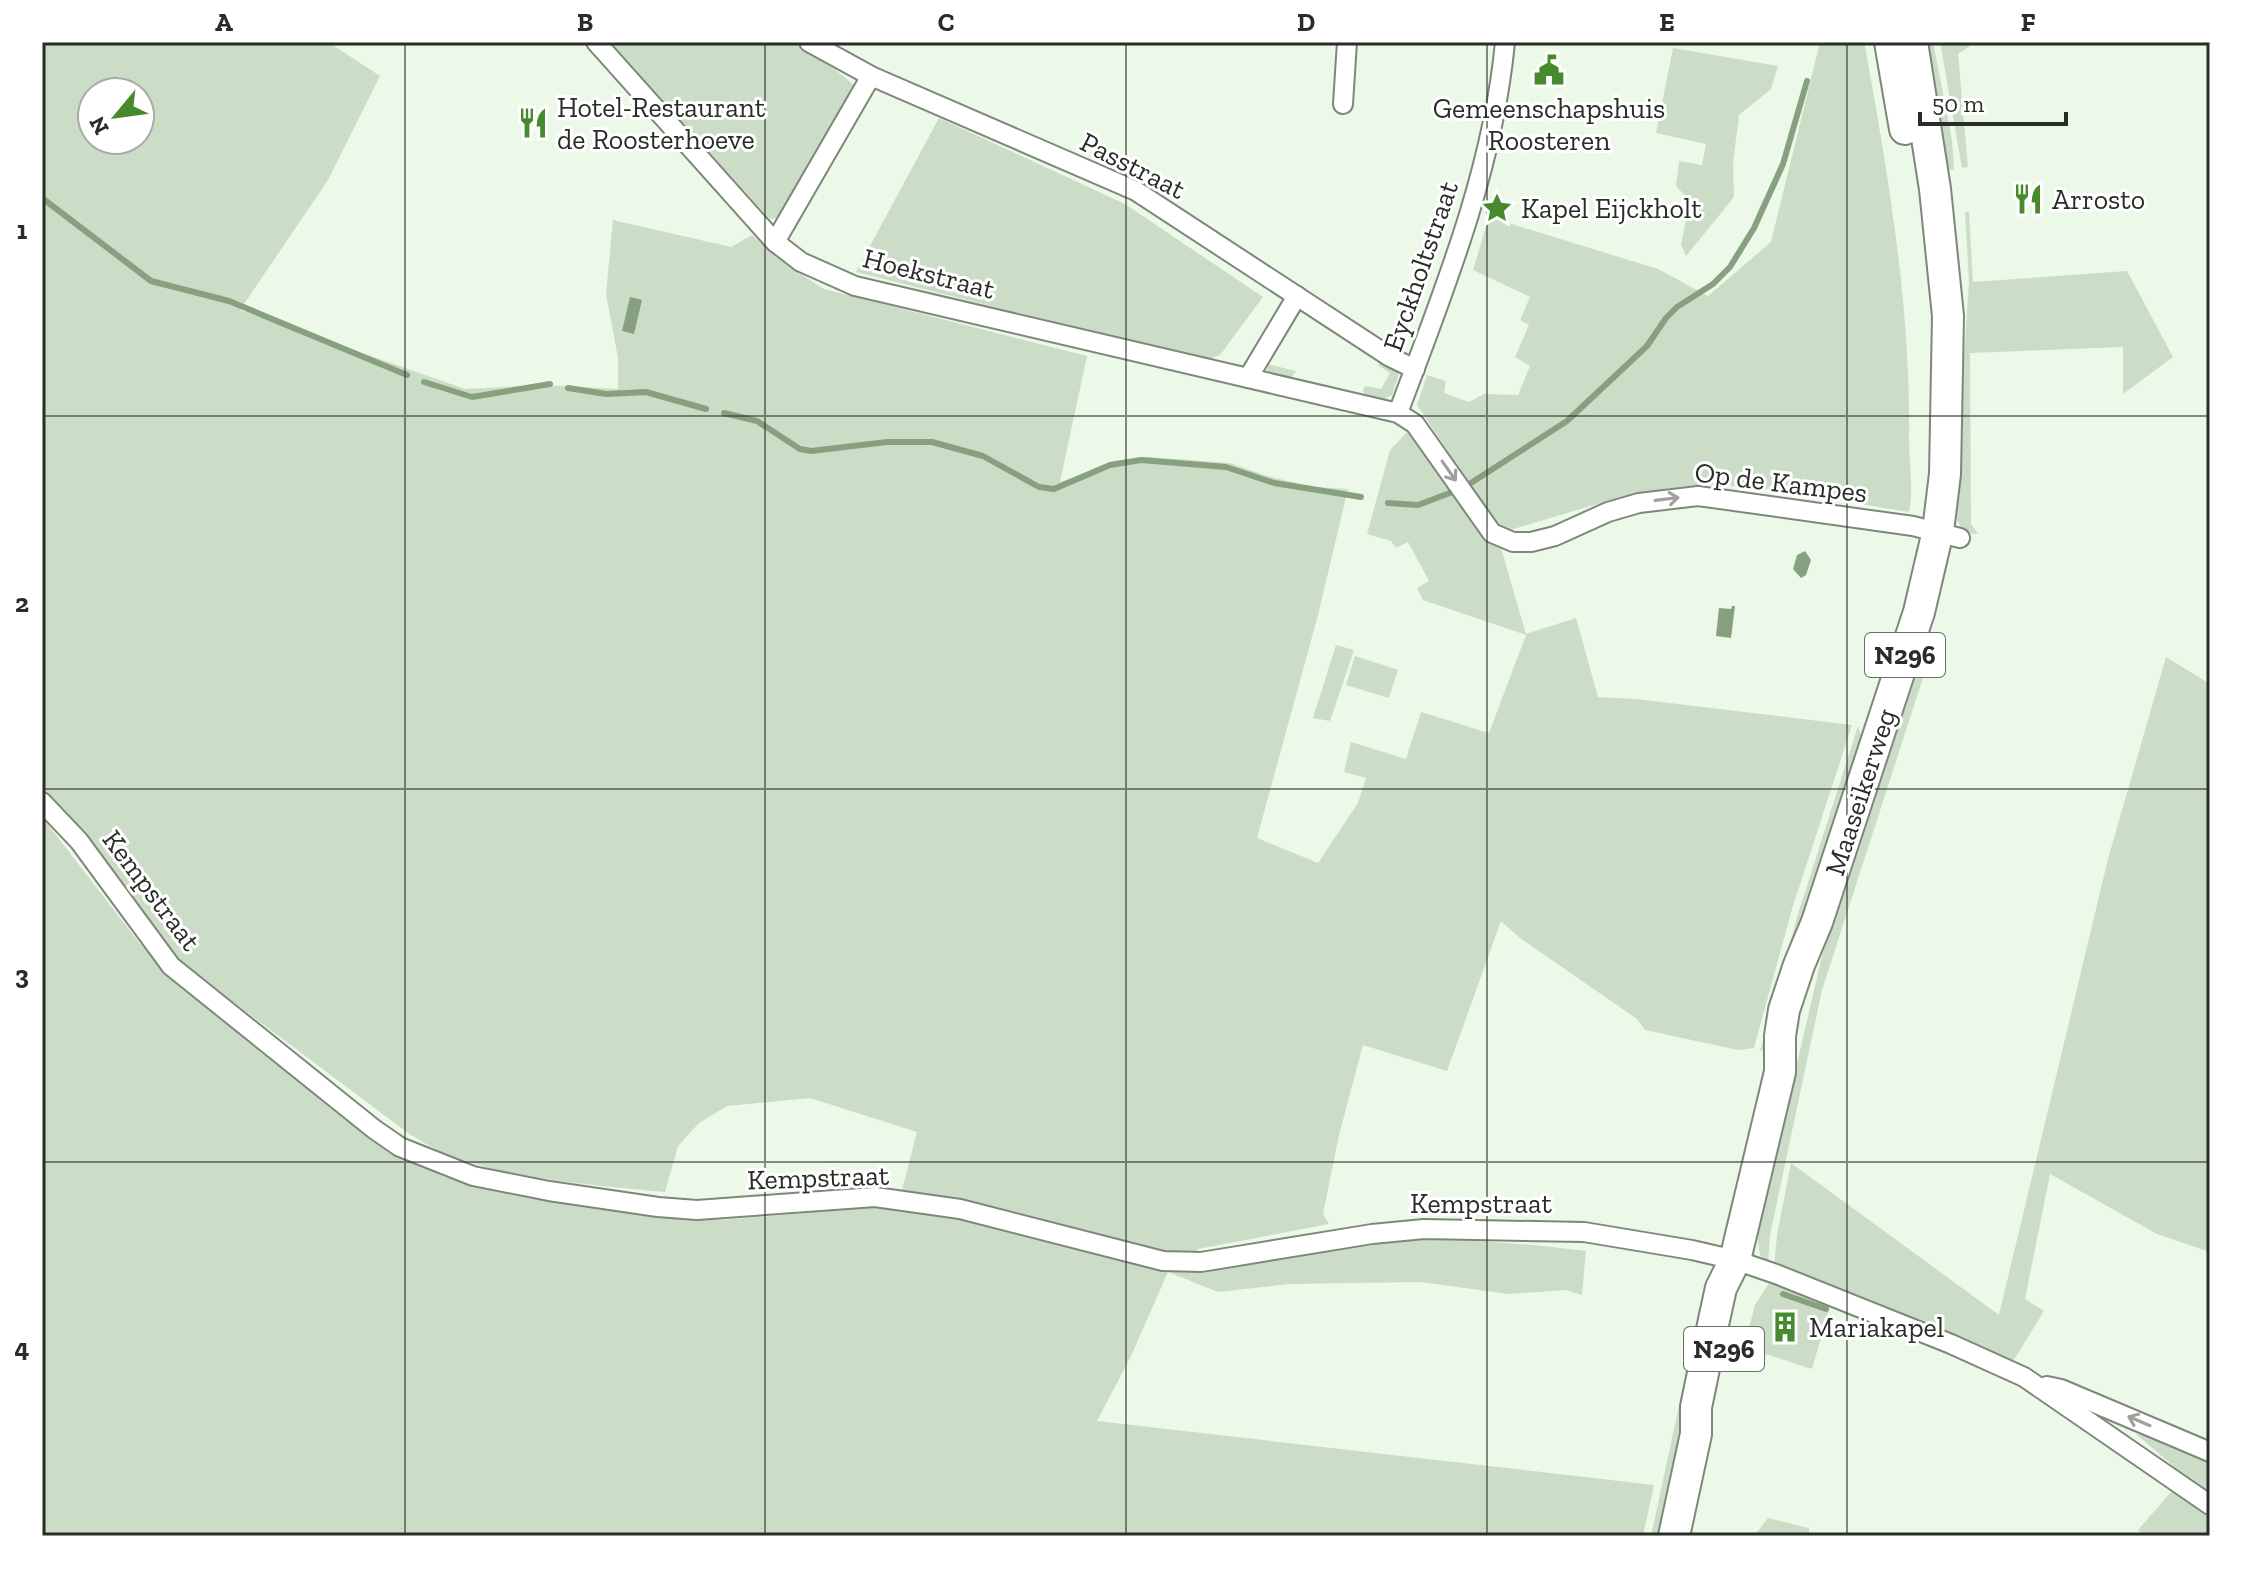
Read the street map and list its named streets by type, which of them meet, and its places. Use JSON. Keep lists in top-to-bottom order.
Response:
{
  "streets": {
    "main road": ["N296", "Maaseikerweg"],
    "street": [
      "Passtraat",
      "Eyckholtstraat",
      "Hoekstraat",
      "Op de Kampes",
      "Kempstraat"
    ]
  },
  "crossings": [
    ["Passtraat", "Eyckholtstraat"],
    ["Eyckholtstraat", "Hoekstraat"],
    ["Eyckholtstraat", "Op de Kampes"],
    ["Hoekstraat", "Op de Kampes"],
    ["Op de Kampes", "Maaseikerweg"],
    ["Maaseikerweg", "Kempstraat"]
  ],
  "one_way": ["Op de Kampes"],
  "places": {
    "public building": ["Gemeenschapshuis Roosteren"],
    "restaurant": ["Hotel-Restaurant de Roosterhoeve", "Arrosto"],
    "place": ["Kapel Eijckholt"],
    "building": ["Mariakapel"]
  },
  "scale_bar": "50 m",
  "north": "bottom left",
  "grid": {
    "columns": [
      "A",
      "B",
      "C",
      "D",
      "E",
      "F"
    ],
    "rows": [
      "1",
      "2",
      "3",
      "4"
    ]
  }
}
